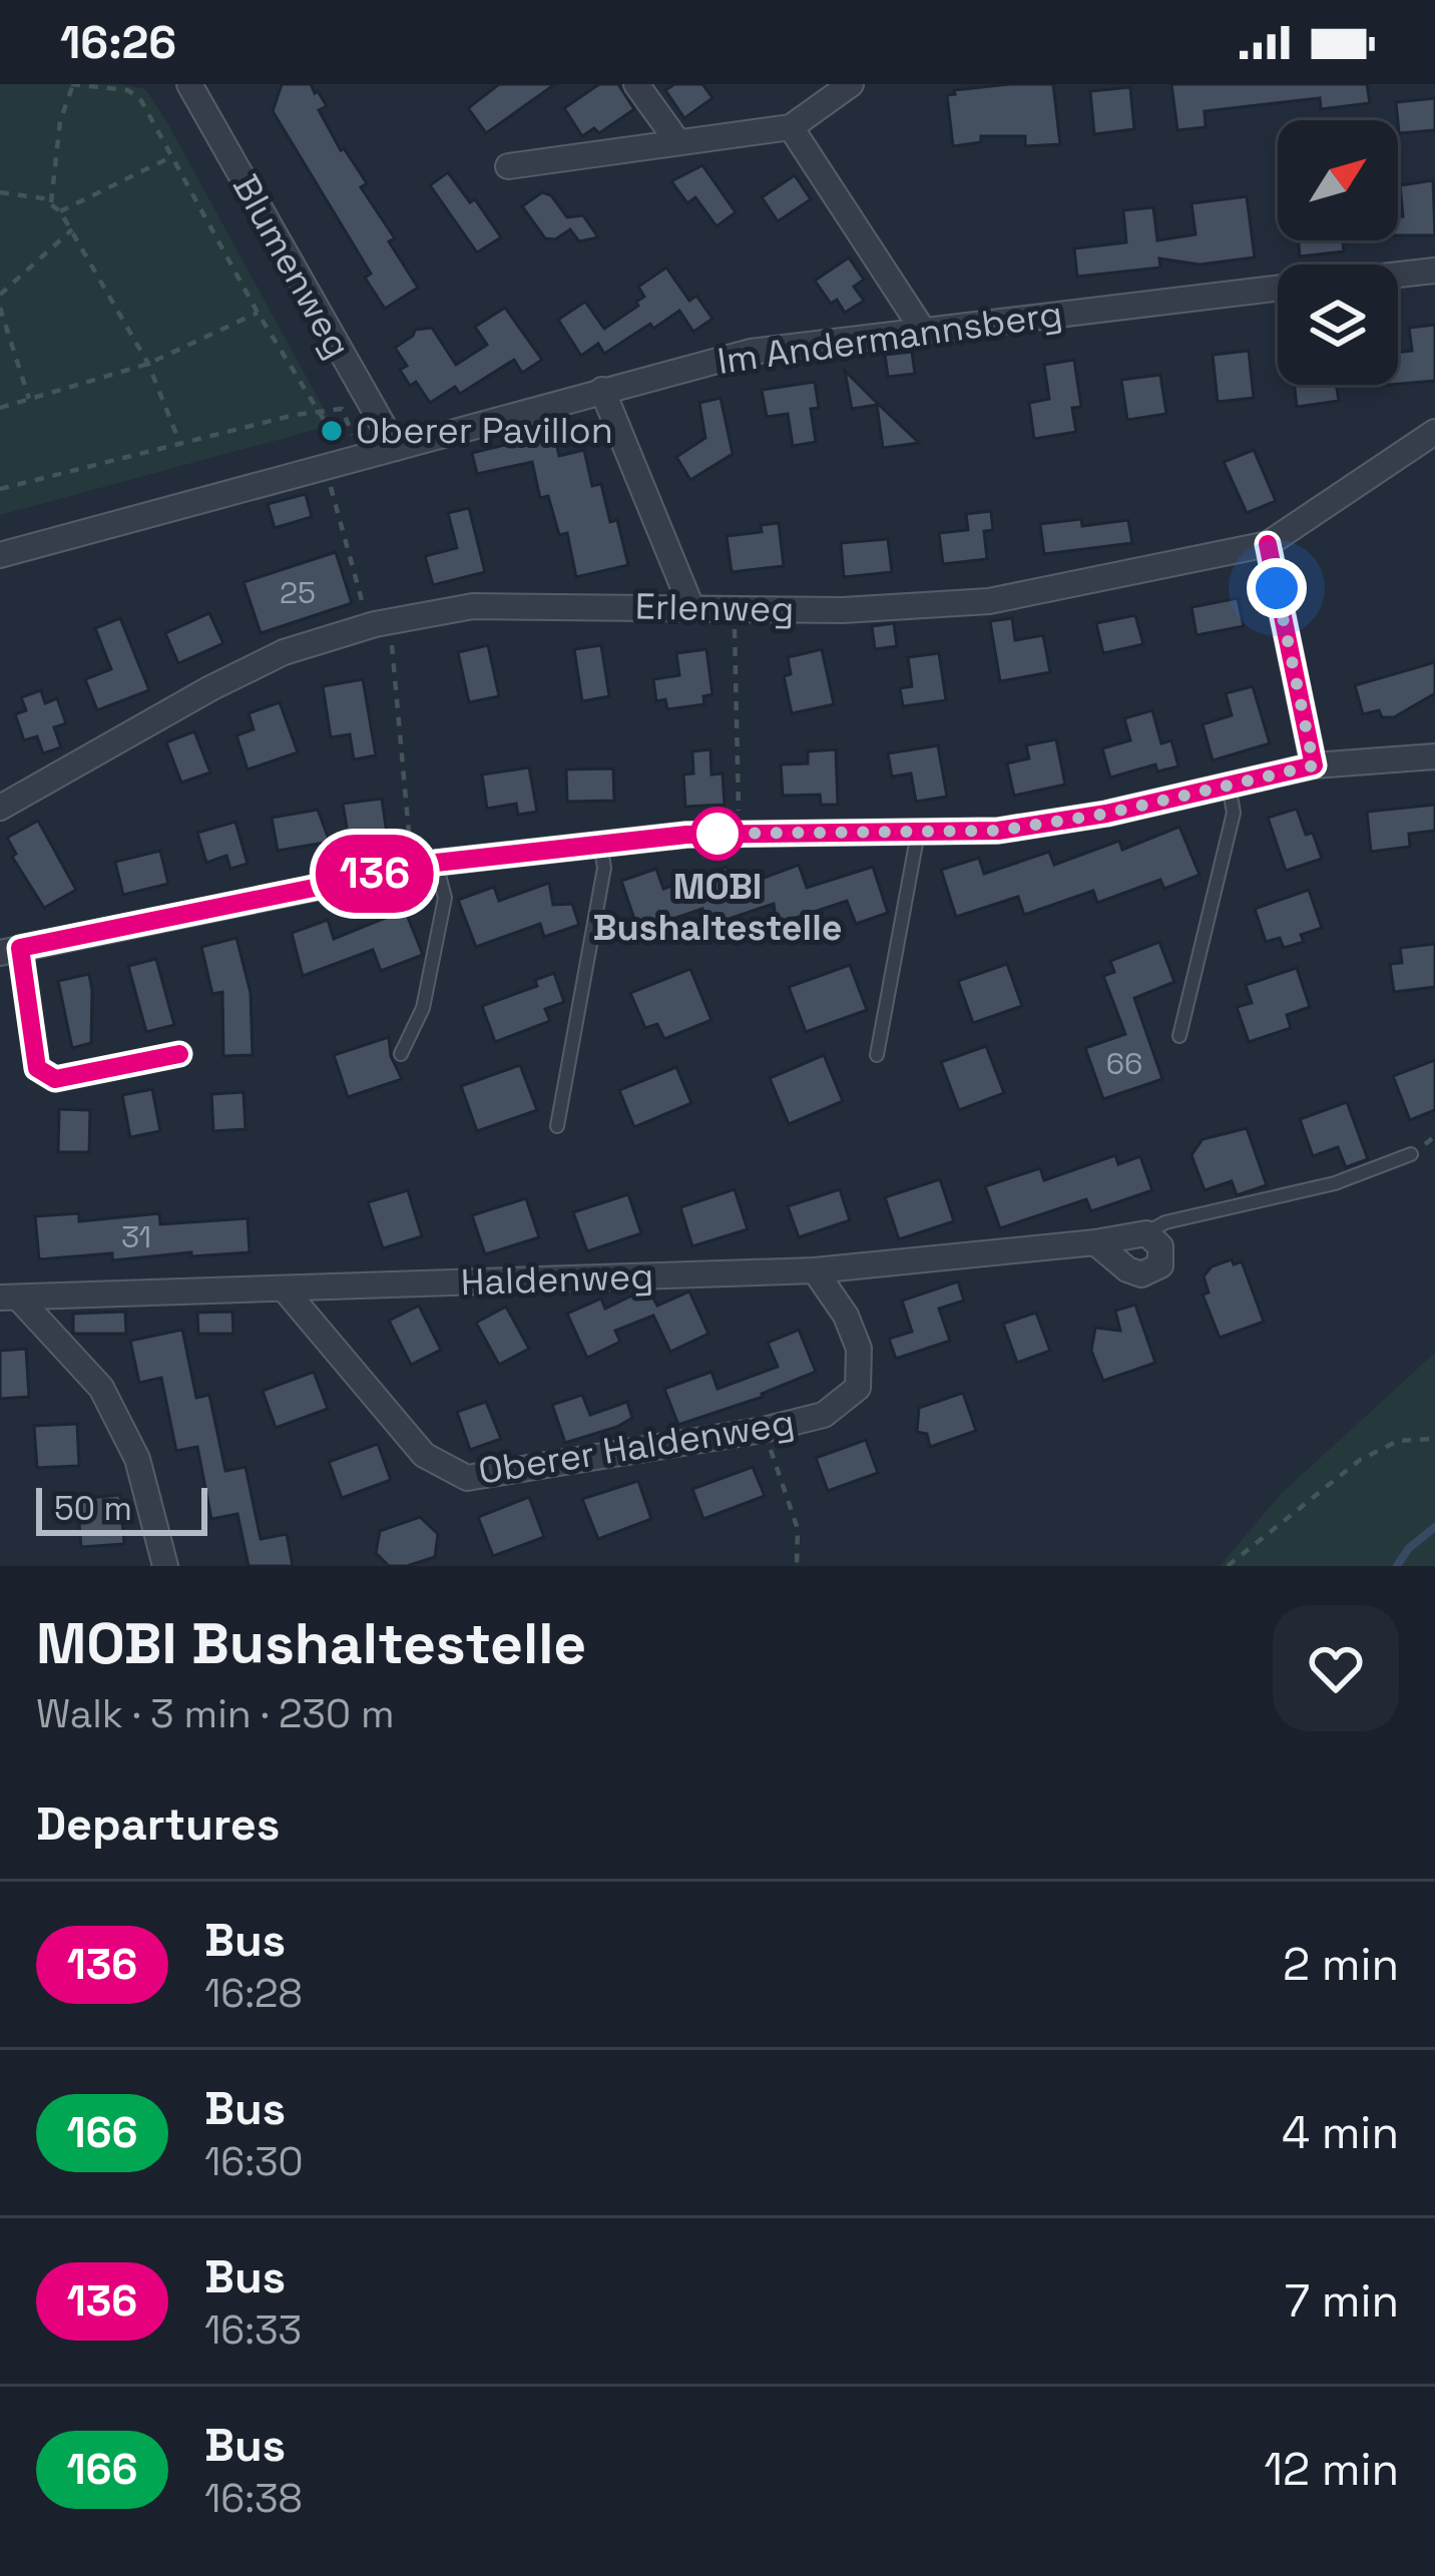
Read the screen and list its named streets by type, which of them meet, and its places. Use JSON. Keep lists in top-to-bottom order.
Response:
{
  "streets": {
    "street": [
      "Blumenweg",
      "Im Andermannsberg",
      "Erlenweg",
      "Haldenweg",
      "Oberer Haldenweg"
    ]
  },
  "crossings": [
    ["Blumenweg", "Im Andermannsberg"],
    ["Haldenweg", "Oberer Haldenweg"]
  ],
  "places": ["Oberer Pavillon", "MOBI Bushaltestelle"],
  "lines": ["bus line 136"],
  "house_numbers": ["25", "66", "31"],
  "scale_bar": "50 m",
  "north": "top right",
  "page": {
    "status": "16:26",
    "on_map": "136",
    "scale": "50 m",
    "heading": [
      ["MOBI Bushaltestelle", "Walk · 3 min · 230 m"],
      "Departures"
    ],
    "list": [
      {
        "mark": "136",
        "name": "Bus",
        "note": "16:28",
        "value": "2 min"
      },
      {
        "mark": "166",
        "name": "Bus",
        "note": "16:30",
        "value": "4 min"
      },
      {
        "mark": "136",
        "name": "Bus",
        "note": "16:33",
        "value": "7 min"
      },
      {
        "mark": "166",
        "name": "Bus",
        "note": "16:38",
        "value": "12 min"
      }
    ]
  }
}
